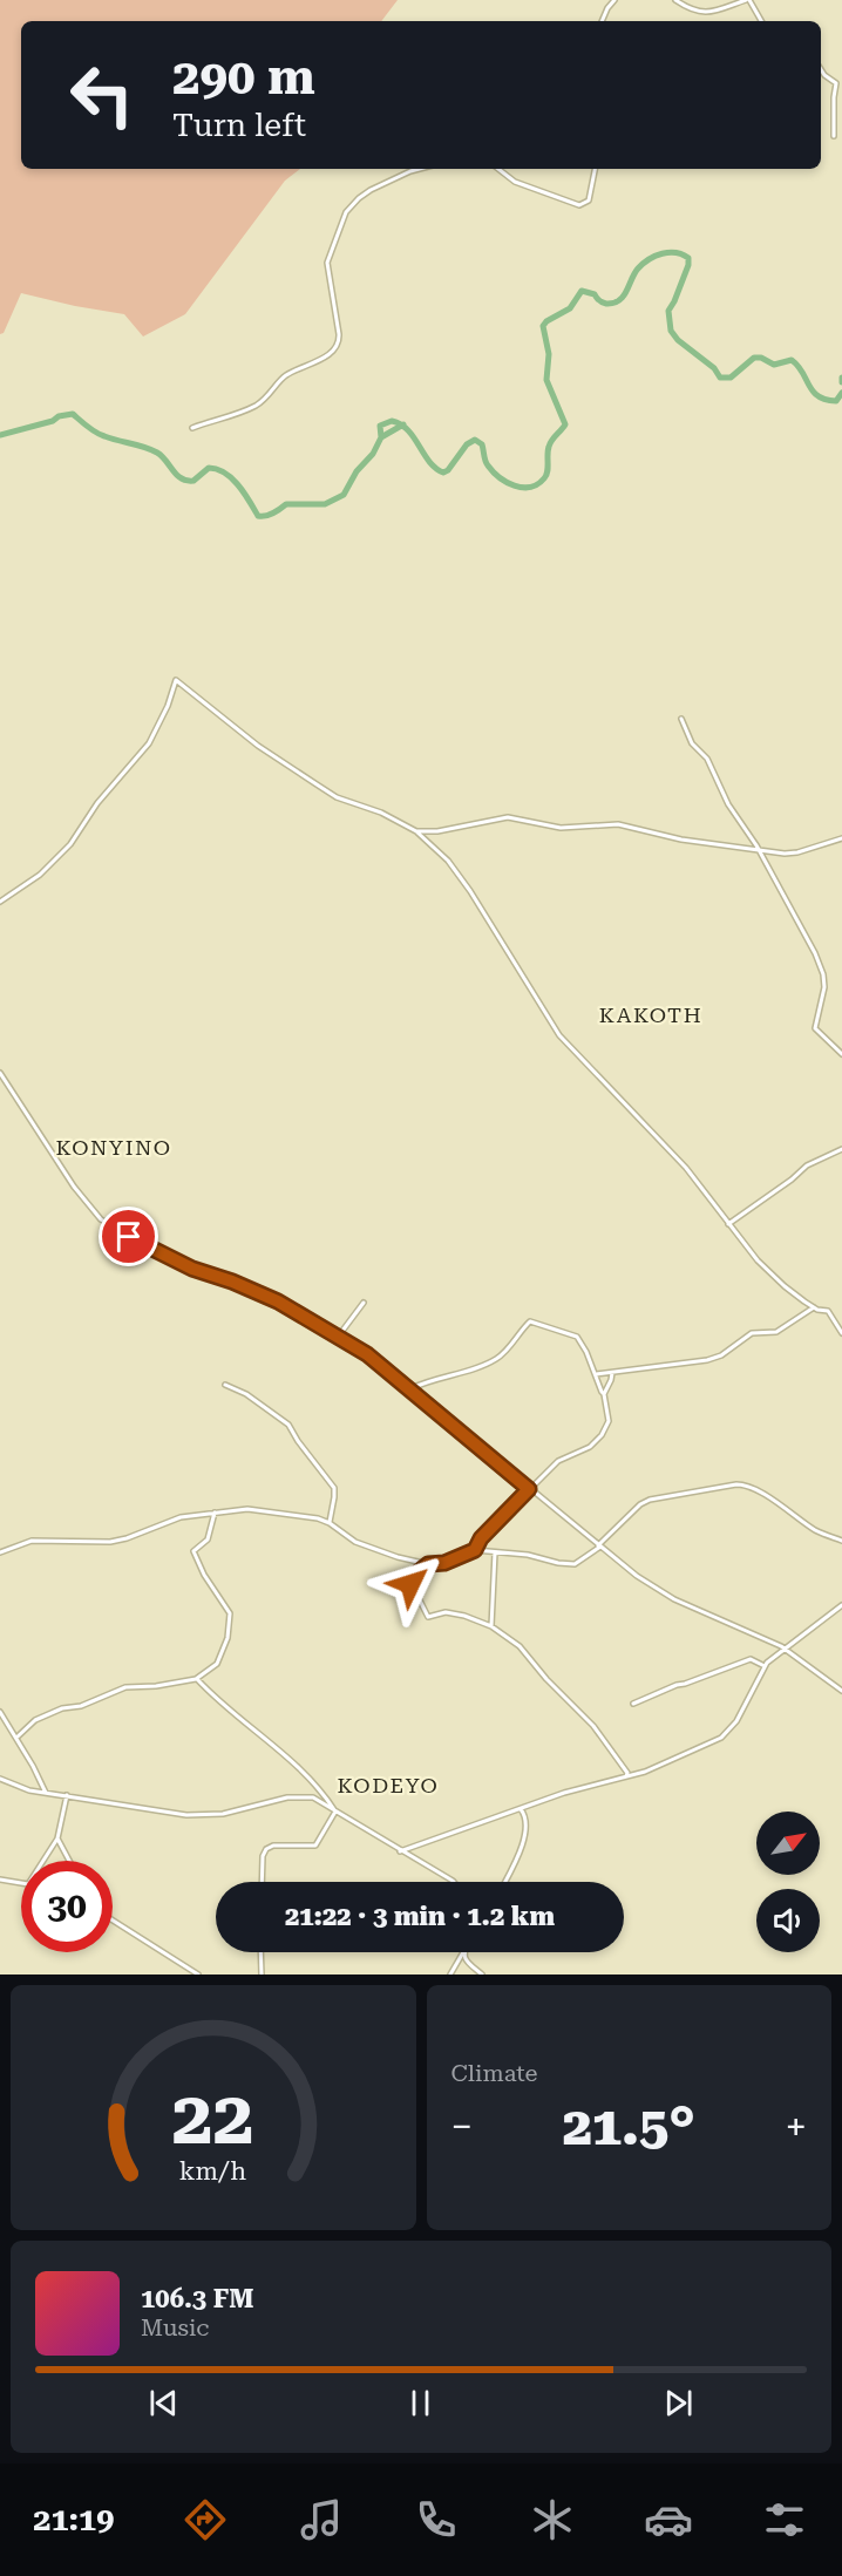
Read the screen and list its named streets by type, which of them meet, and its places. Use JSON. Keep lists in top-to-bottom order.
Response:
{
  "districts": ["KAKOTH", "KONYINO", "KODEYO"],
  "north": "top right",
  "page": {
    "turn": ["290 m", "Turn left"],
    "limit": "30",
    "trip": "21:22 · 3 min · 1.2 km",
    "tile": "Climate",
    "heat": ["−", "21.5°", "+"],
    "song": ["106.3 FM", "Music"],
    "tabs": "21:19",
    "gauge": ["22", "km/h"]
  }
}
